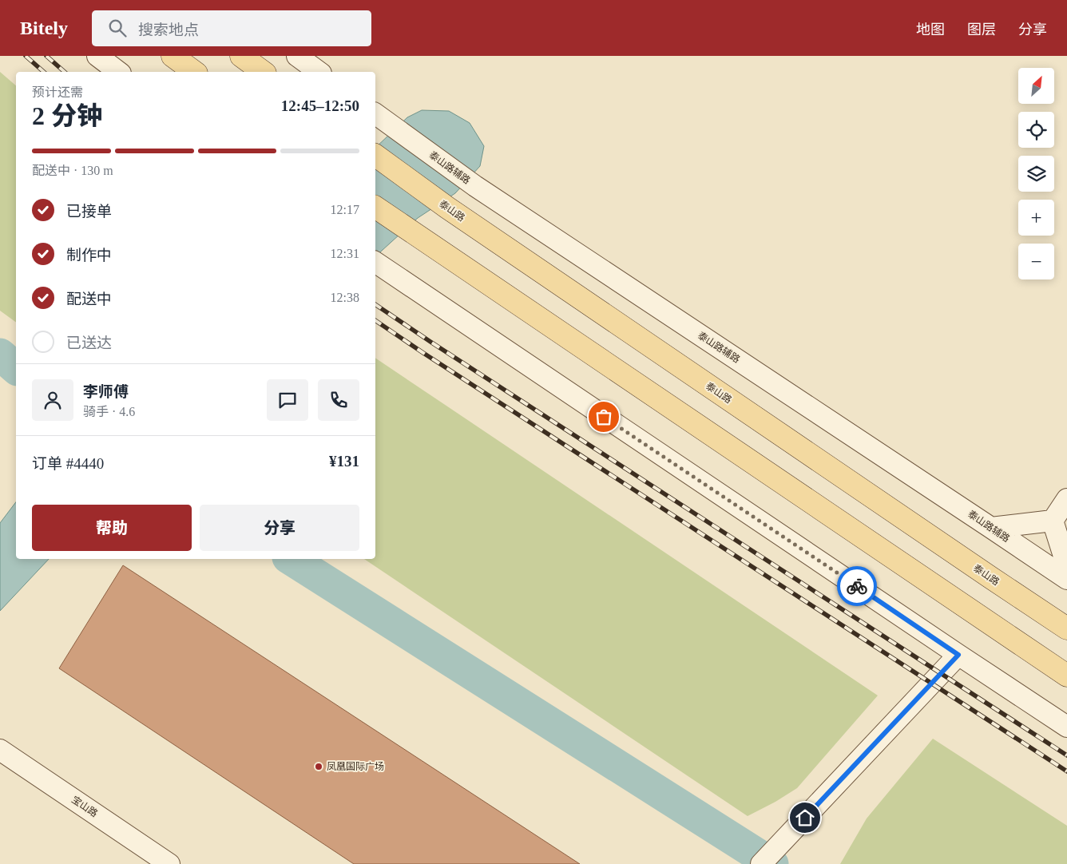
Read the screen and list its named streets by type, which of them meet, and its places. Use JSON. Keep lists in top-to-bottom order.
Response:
{
  "streets": {
    "main road": ["泰山路"],
    "street": ["泰山路辅路", "宝山路"]
  },
  "places": ["凤凰国际广场"],
  "north": "top right",
  "page": {
    "header": "Bitely",
    "search": "搜索地点",
    "nav": ["地图", "图层", "分享"],
    "map_buttons": ["+", "−"],
    "heading": ["2 分钟", "预计还需", "12:45–12:50"],
    "panel": [
      "李师傅",
      "骑手 · 4.6",
      "订单 #4440",
      "¥131"
    ],
    "bar": "配送中 · 130 m",
    "list": [
      ["已接单", "12:17"],
      ["制作中", "12:31"],
      ["配送中", "12:38"],
      "已送达"
    ],
    "buttons": ["帮助", "分享"]
  }
}
